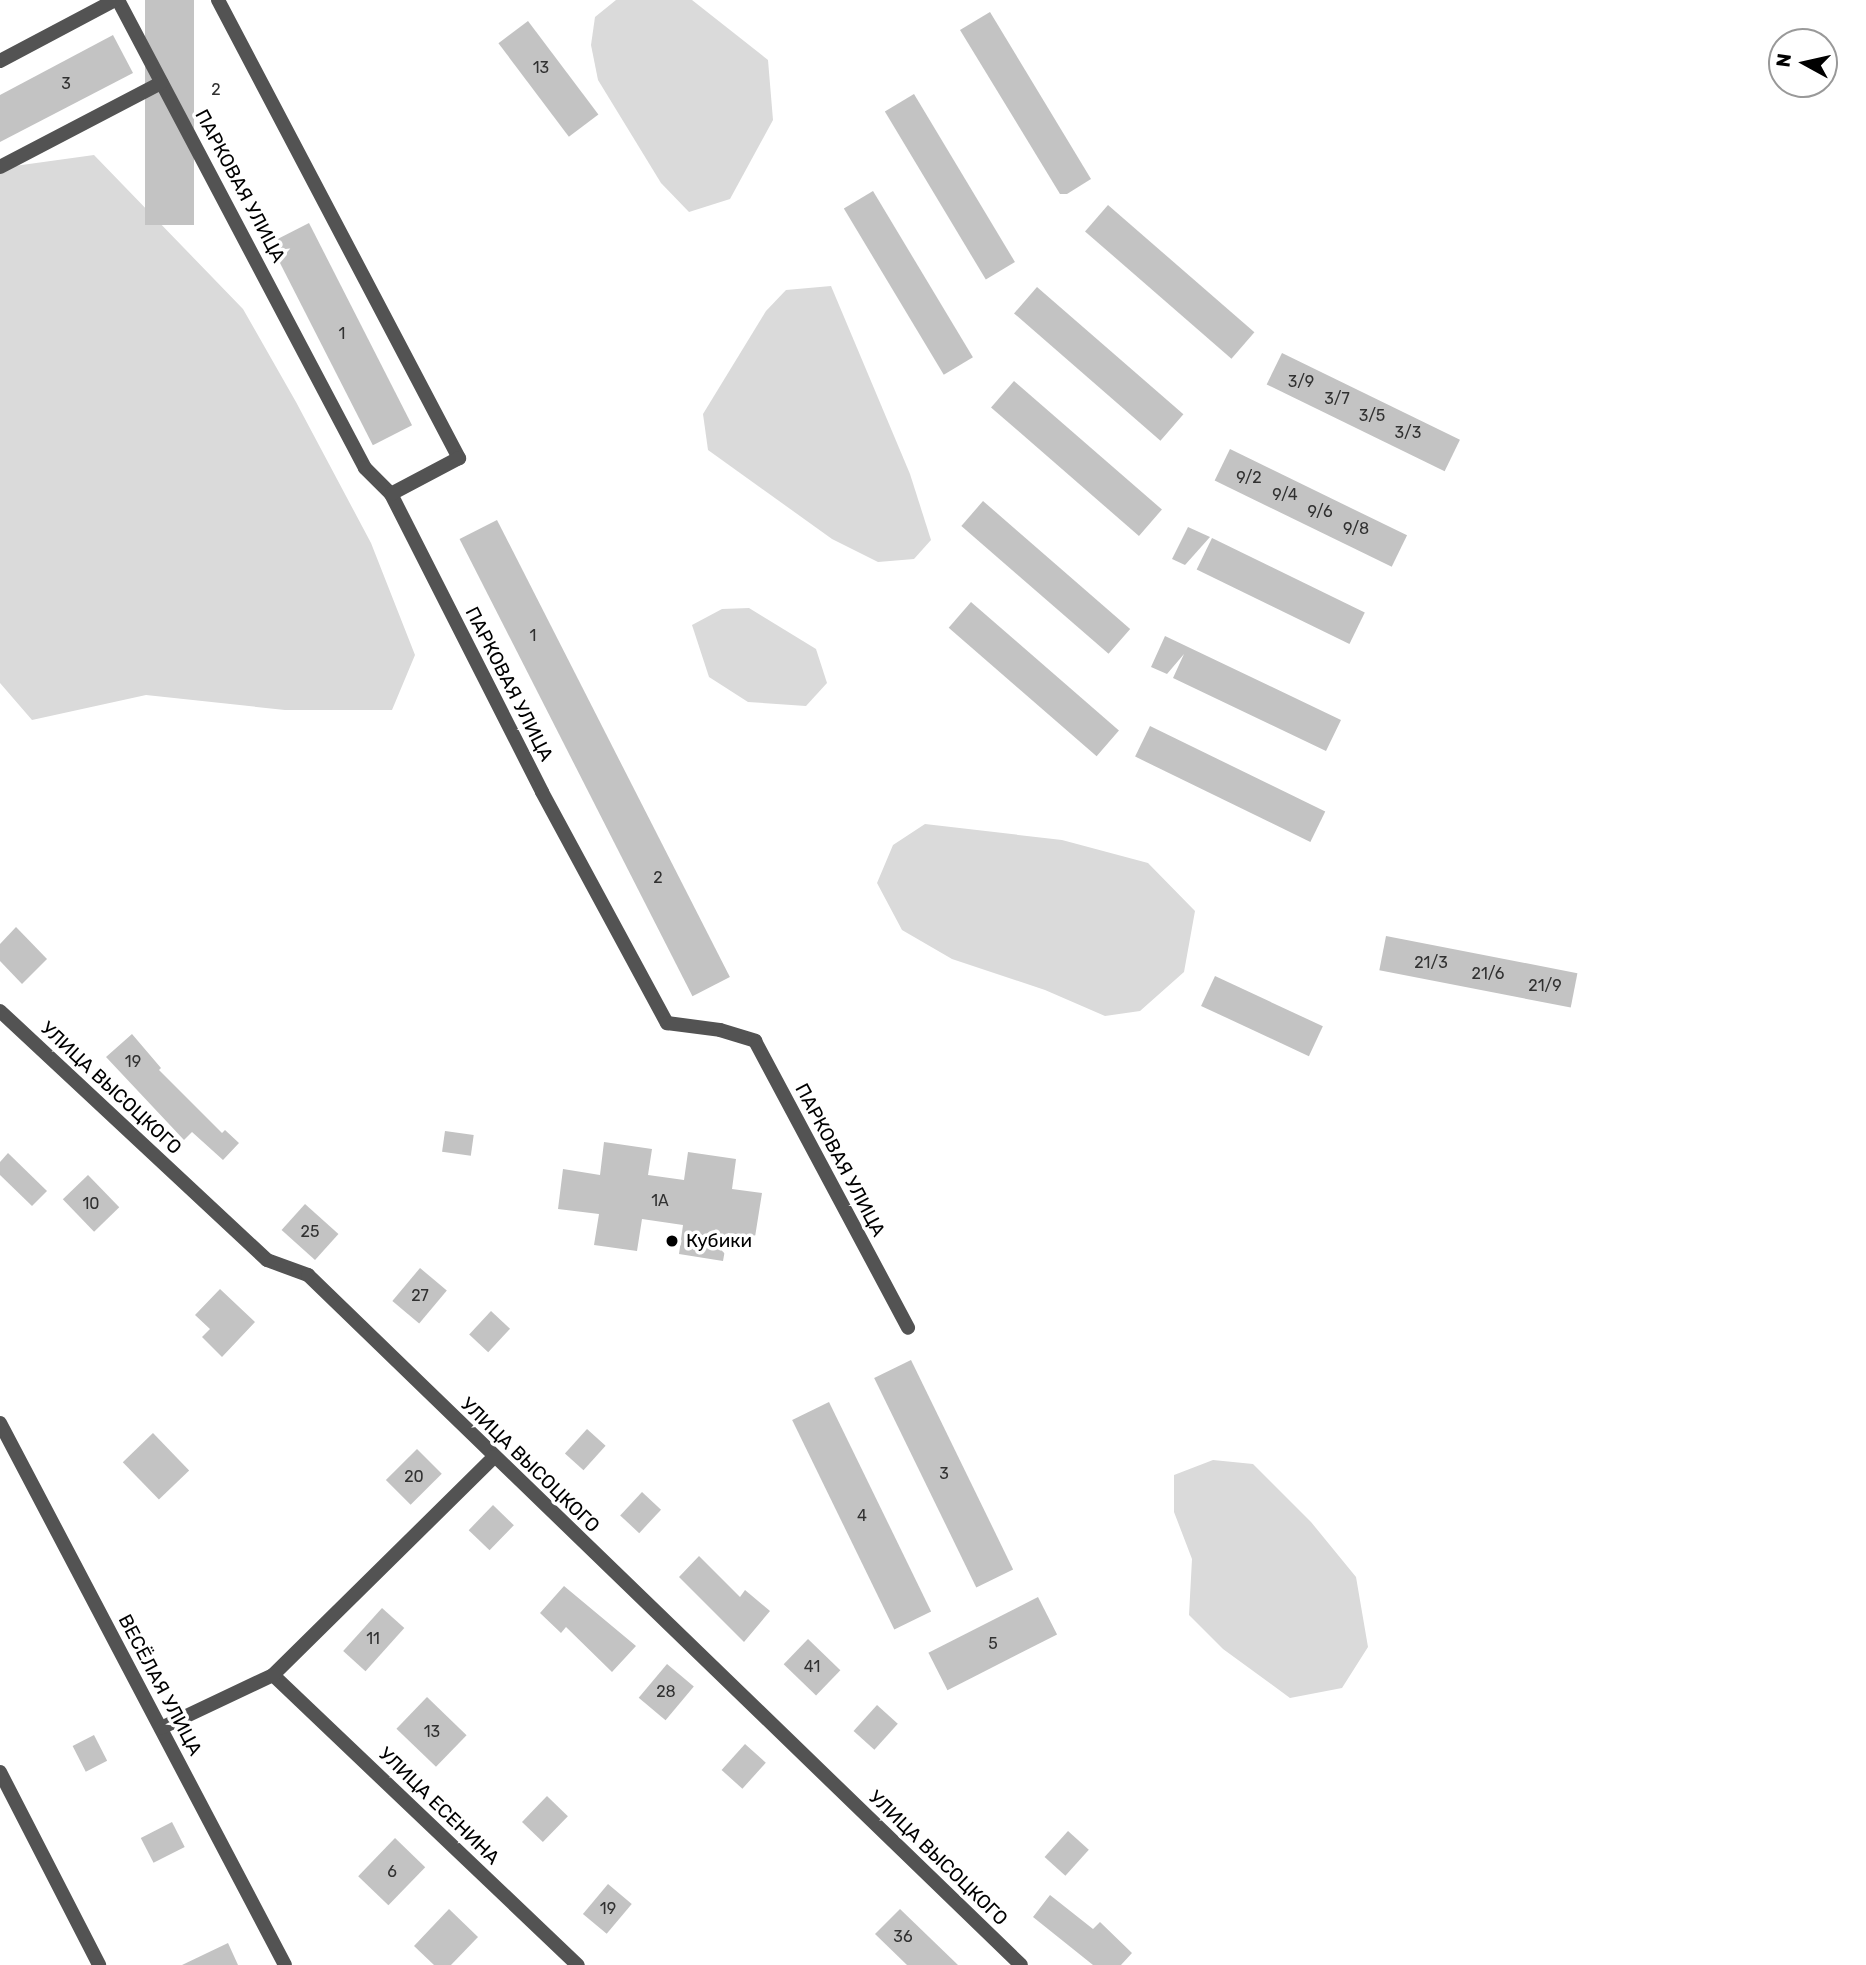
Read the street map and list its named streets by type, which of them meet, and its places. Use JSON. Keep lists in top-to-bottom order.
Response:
{
  "streets": {
    "street": [
      "ПАРКОВАЯ УЛИЦА",
      "УЛИЦА ВЫСОЦКОГО",
      "ВЕСЁЛАЯ УЛИЦА",
      "УЛИЦА ЕСЕНИНА"
    ]
  },
  "places": ["Кубики"],
  "house_numbers": [
    "13",
    "3",
    "2",
    "1",
    "3/9",
    "3/7",
    "3/5",
    "3/3",
    "9/2",
    "9/4",
    "9/6",
    "9/8",
    "1",
    "2",
    "21/3",
    "21/6",
    "21/9",
    "19",
    "1А",
    "10",
    "25",
    "27",
    "3",
    "20",
    "4",
    "11",
    "5",
    "41",
    "28",
    "13",
    "6",
    "19",
    "36"
  ],
  "north": "left"
}
